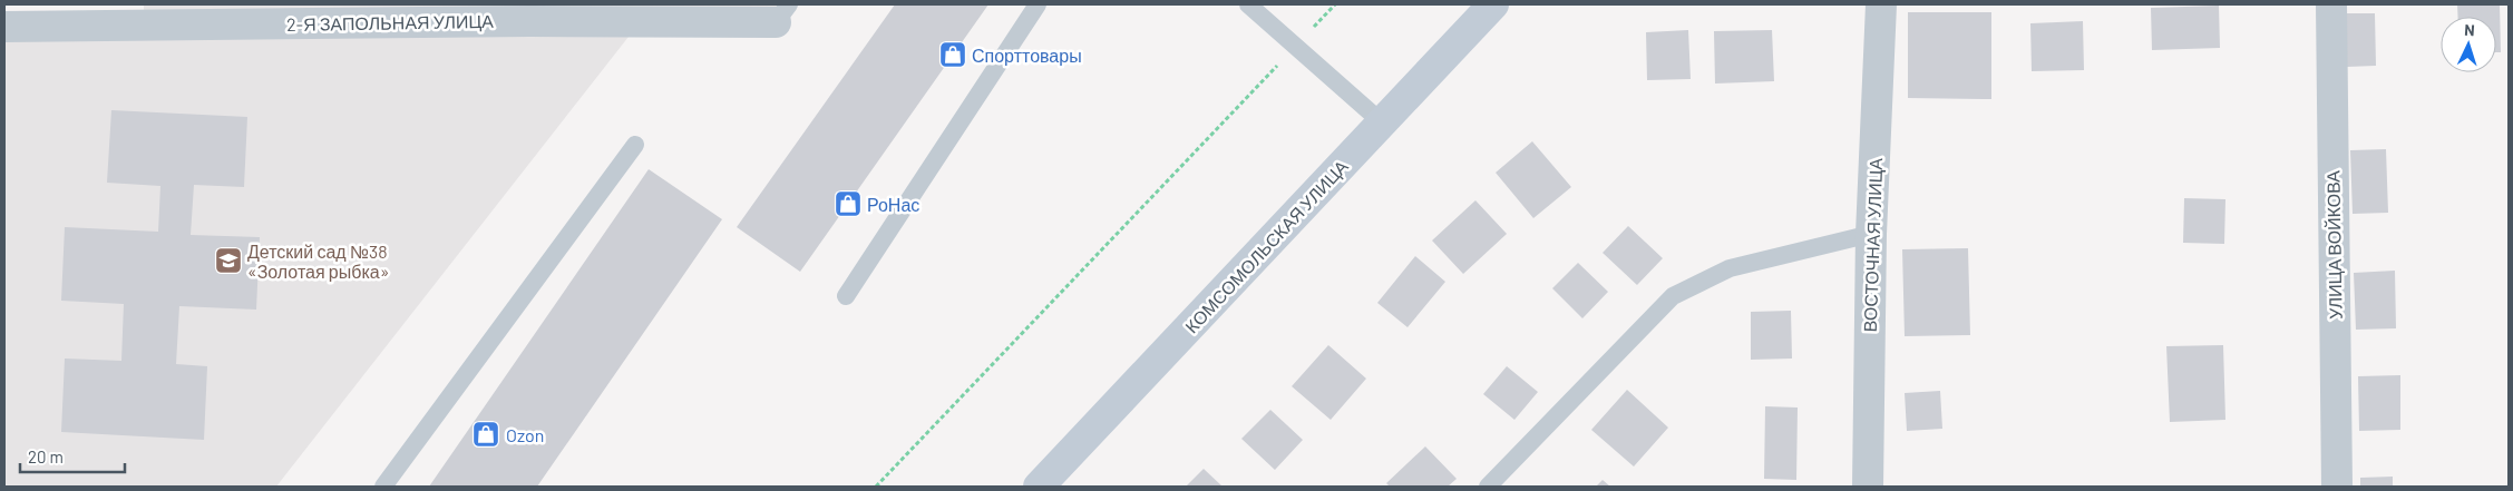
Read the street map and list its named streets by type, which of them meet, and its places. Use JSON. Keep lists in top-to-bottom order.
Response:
{
  "streets": {
    "main road": ["КОМСОМОЛЬСКАЯ УЛИЦА"],
    "street": ["2-Я ЗАПОЛЬНАЯ УЛИЦА", "ВОСТОЧНАЯ УЛИЦА", "УЛИЦА ВОЙКОВА"]
  },
  "places": {
    "shop": ["Спорттовары", "РоНас", "Ozon"],
    "school or university": ["Детский сад №38 «Золотая рыбка»"]
  },
  "scale_bar": "20 m",
  "north": "top"
}
